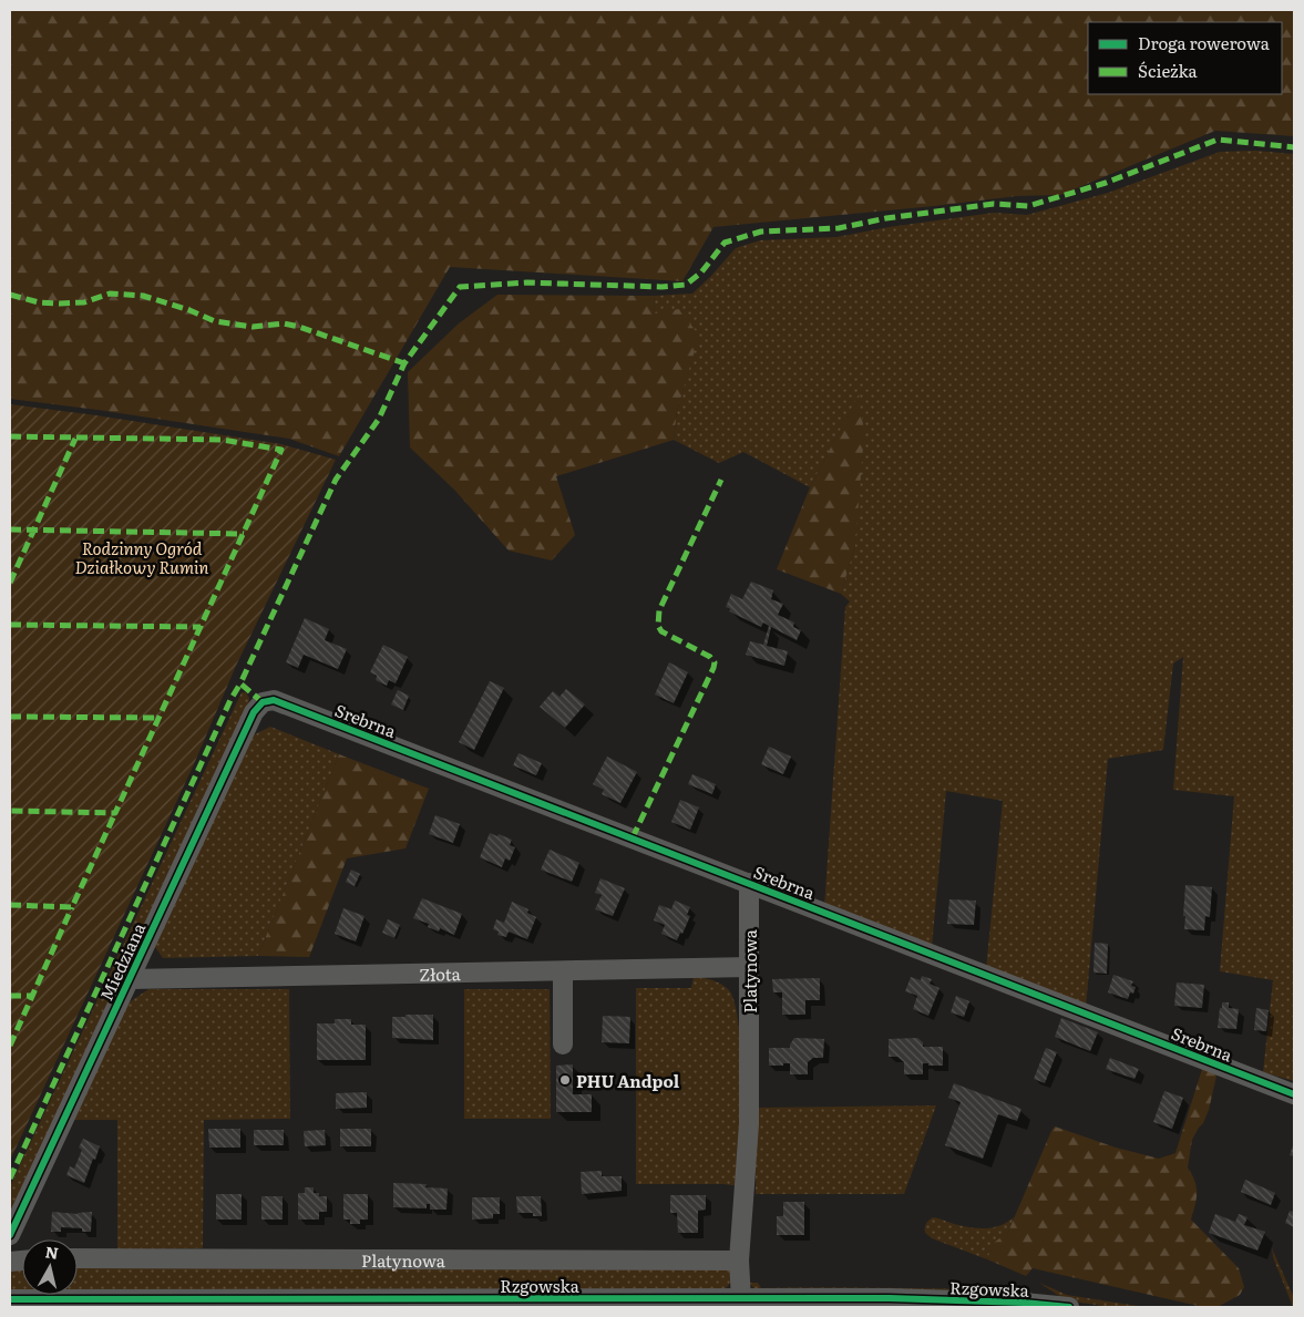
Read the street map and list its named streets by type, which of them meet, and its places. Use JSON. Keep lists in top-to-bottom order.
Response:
{
  "streets": {
    "street": [
      "Srebrna",
      "Miedziana",
      "Platynowa",
      "Złota",
      "Rzgowska"
    ]
  },
  "crossings": [
    ["Srebrna", "Miedziana"],
    ["Srebrna", "Platynowa"],
    ["Miedziana", "Złota"],
    ["Platynowa", "Złota"],
    ["Platynowa", "Rzgowska"]
  ],
  "parks": ["Rodzinny Ogród Działkowy Rumin"],
  "places": ["PHU Andpol"],
  "legend": ["Droga rowerowa", "Ścieżka"],
  "north": "top"
}
